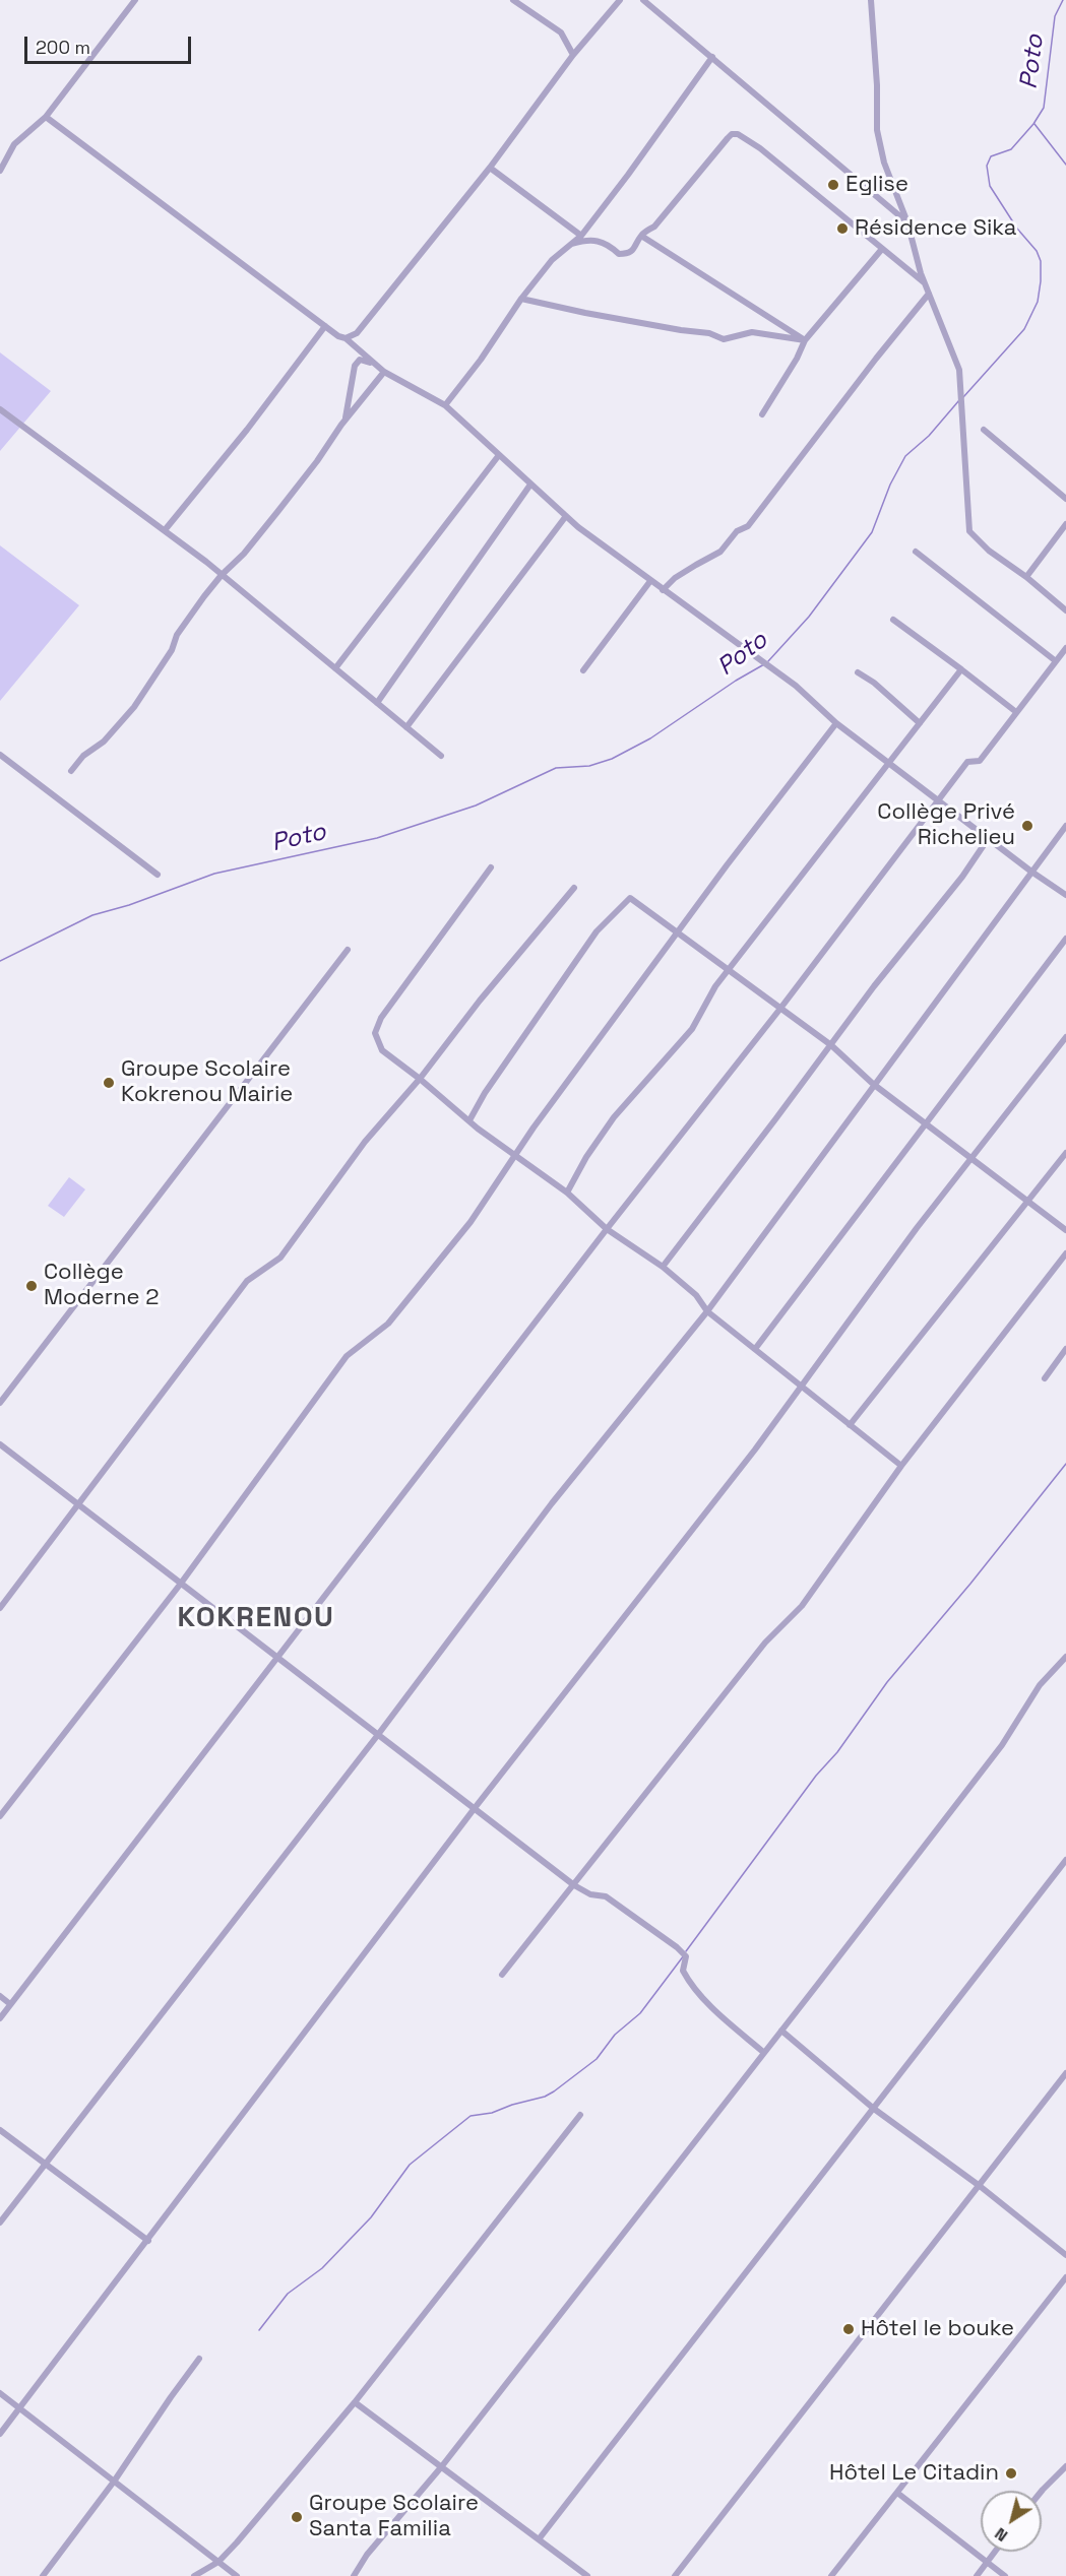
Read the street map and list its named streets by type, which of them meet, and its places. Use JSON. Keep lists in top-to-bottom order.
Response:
{
  "districts": ["KOKRENOU"],
  "water": ["Poto"],
  "places": [
    "Eglise",
    "Résidence Sika",
    "Collège Privé Richelieu",
    "Groupe Scolaire Kokrenou Mairie",
    "Collège Moderne 2",
    "Hôtel le bouke",
    "Hôtel Le Citadin",
    "Groupe Scolaire Santa Familia"
  ],
  "scale_bar": "200 m",
  "north": "bottom left"
}
